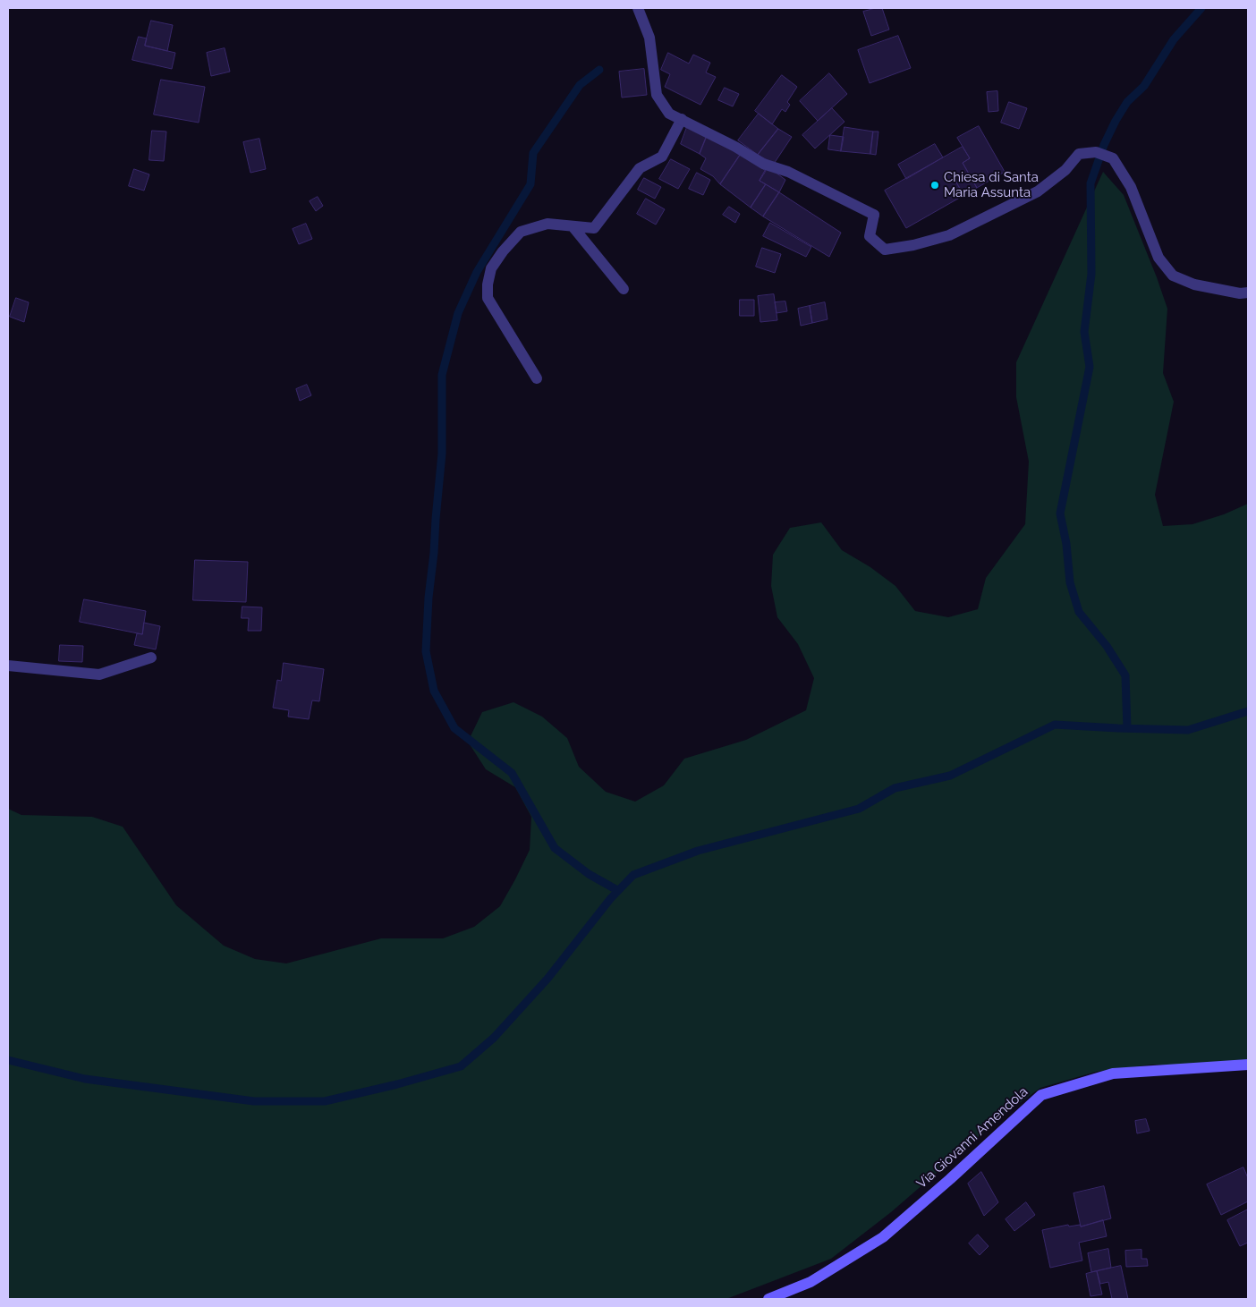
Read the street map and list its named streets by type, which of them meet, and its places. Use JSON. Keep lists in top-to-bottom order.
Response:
{
  "streets": {
    "street": ["Via Giovanni Amendola"]
  },
  "places": ["Chiesa di Santa Maria Assunta"]
}
